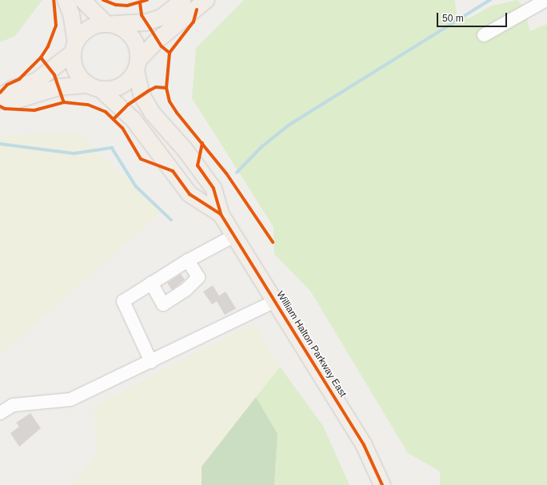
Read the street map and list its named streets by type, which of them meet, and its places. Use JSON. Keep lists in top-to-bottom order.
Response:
{
  "streets": {
    "main road": ["William Halton Parkway East"]
  },
  "scale_bar": "50 m"
}
